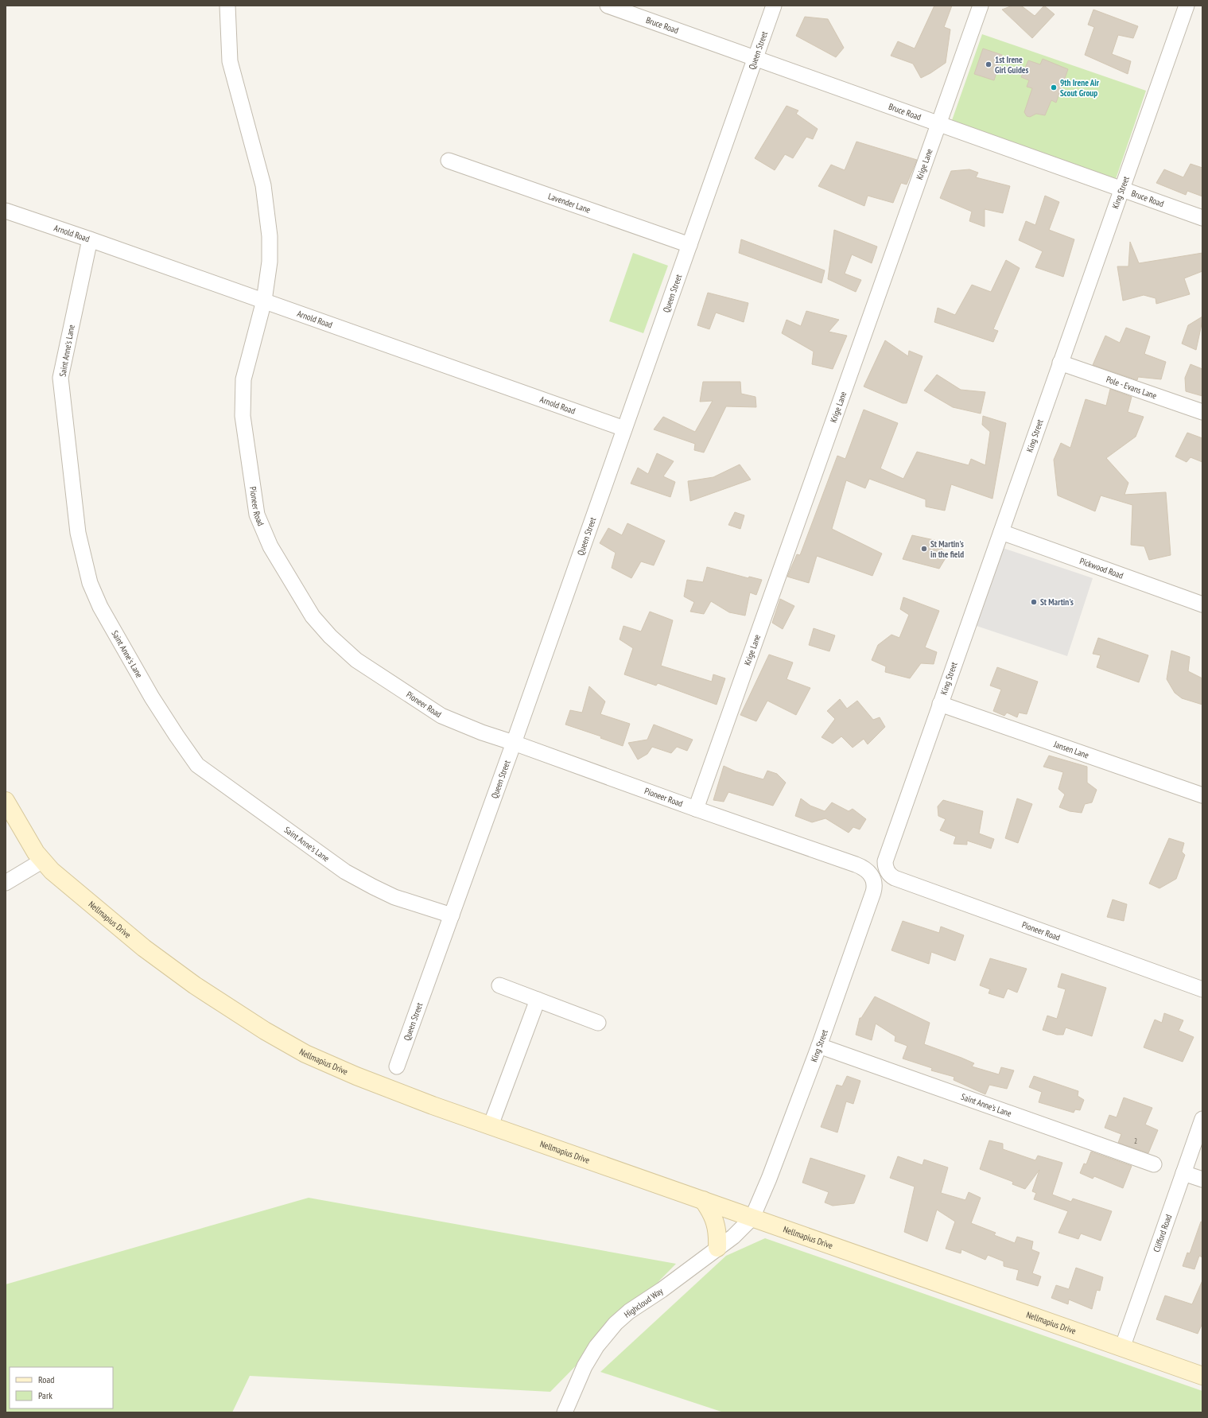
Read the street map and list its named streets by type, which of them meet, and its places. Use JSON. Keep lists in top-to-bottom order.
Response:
{
  "streets": {
    "main road": ["Nellmapius Drive"],
    "street": [
      "Bruce Road",
      "Queen Street",
      "Krige Lane",
      "King Street",
      "Lavender Lane",
      "Arnold Road",
      "Saint Anne's Lane",
      "Pole - Evans Lane",
      "Pioneer Road",
      "Pickwood Road",
      "Jansen Lane",
      "Clifford Road",
      "Highcloud Way"
    ]
  },
  "crossings": [
    ["Bruce Road", "Queen Street"],
    ["Bruce Road", "Krige Lane"],
    ["Bruce Road", "King Street"],
    ["Queen Street", "Lavender Lane"],
    ["Queen Street", "Arnold Road"],
    ["Queen Street", "Saint Anne's Lane"],
    ["Queen Street", "Pioneer Road"],
    ["Krige Lane", "Pioneer Road"],
    ["King Street", "Saint Anne's Lane"],
    ["King Street", "Pole - Evans Lane"],
    ["King Street", "Pioneer Road"],
    ["King Street", "Pickwood Road"],
    ["King Street", "Jansen Lane"],
    ["King Street", "Nellmapius Drive"],
    ["King Street", "Highcloud Way"],
    ["Arnold Road", "Saint Anne's Lane"],
    ["Arnold Road", "Pioneer Road"],
    ["Nellmapius Drive", "Clifford Road"],
    ["Nellmapius Drive", "Highcloud Way"]
  ],
  "places": [
    "1st Irene Girl Guides",
    "9th Irene Air Scout Group",
    "St Martin's in the field",
    "St Martin's"
  ],
  "house_numbers": ["2"],
  "legend": ["Road", "Park"]
}
